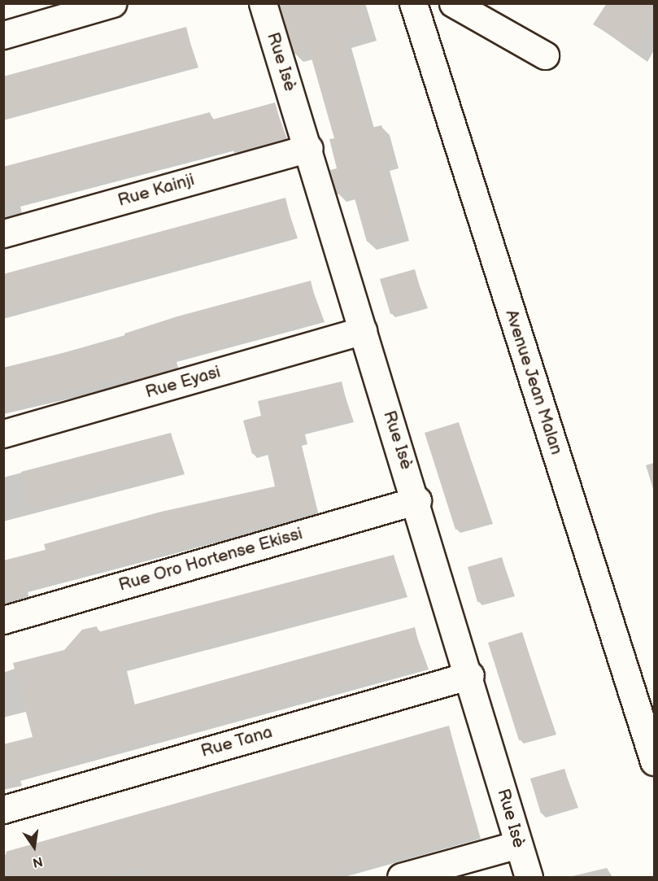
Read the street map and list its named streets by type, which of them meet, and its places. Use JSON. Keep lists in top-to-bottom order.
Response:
{
  "streets": {
    "street": [
      "Rue Isè",
      "Rue Kainji",
      "Rue Eyasi",
      "Avenue Jean Malan",
      "Rue Oro Hortense Ekissi",
      "Rue Tana"
    ]
  },
  "crossings": [
    ["Rue Isè", "Rue Kainji"],
    ["Rue Isè", "Rue Eyasi"],
    ["Rue Isè", "Rue Oro Hortense Ekissi"],
    ["Rue Isè", "Rue Tana"]
  ],
  "north": "bottom"
}
